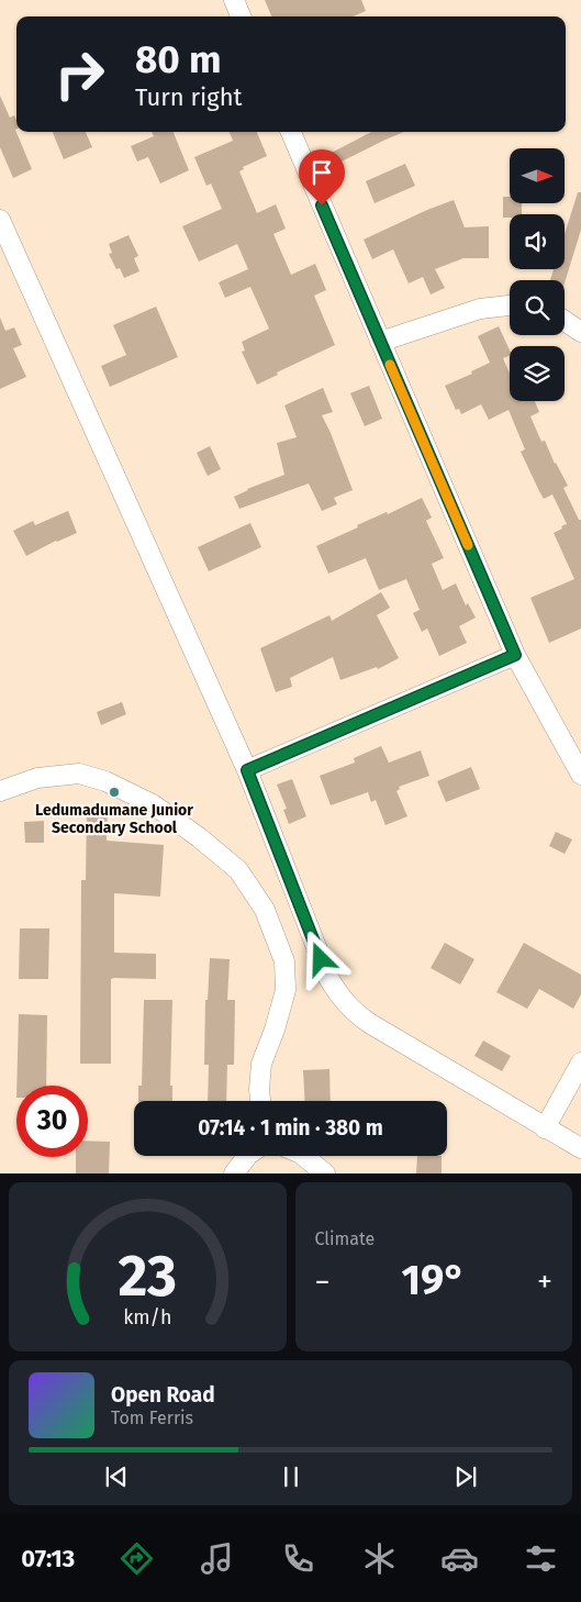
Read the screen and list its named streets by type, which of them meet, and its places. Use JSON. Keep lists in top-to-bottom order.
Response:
{
  "places": ["Ledumadumane Junior Secondary School"],
  "north": "right",
  "page": {
    "turn": ["80 m", "Turn right"],
    "limit": "30",
    "trip": "07:14 · 1 min · 380 m",
    "tile": "Climate",
    "heat": ["−", "19°", "+"],
    "song": ["Open Road", "Tom Ferris"],
    "tabs": "07:13",
    "gauge": ["23", "km/h"]
  }
}
